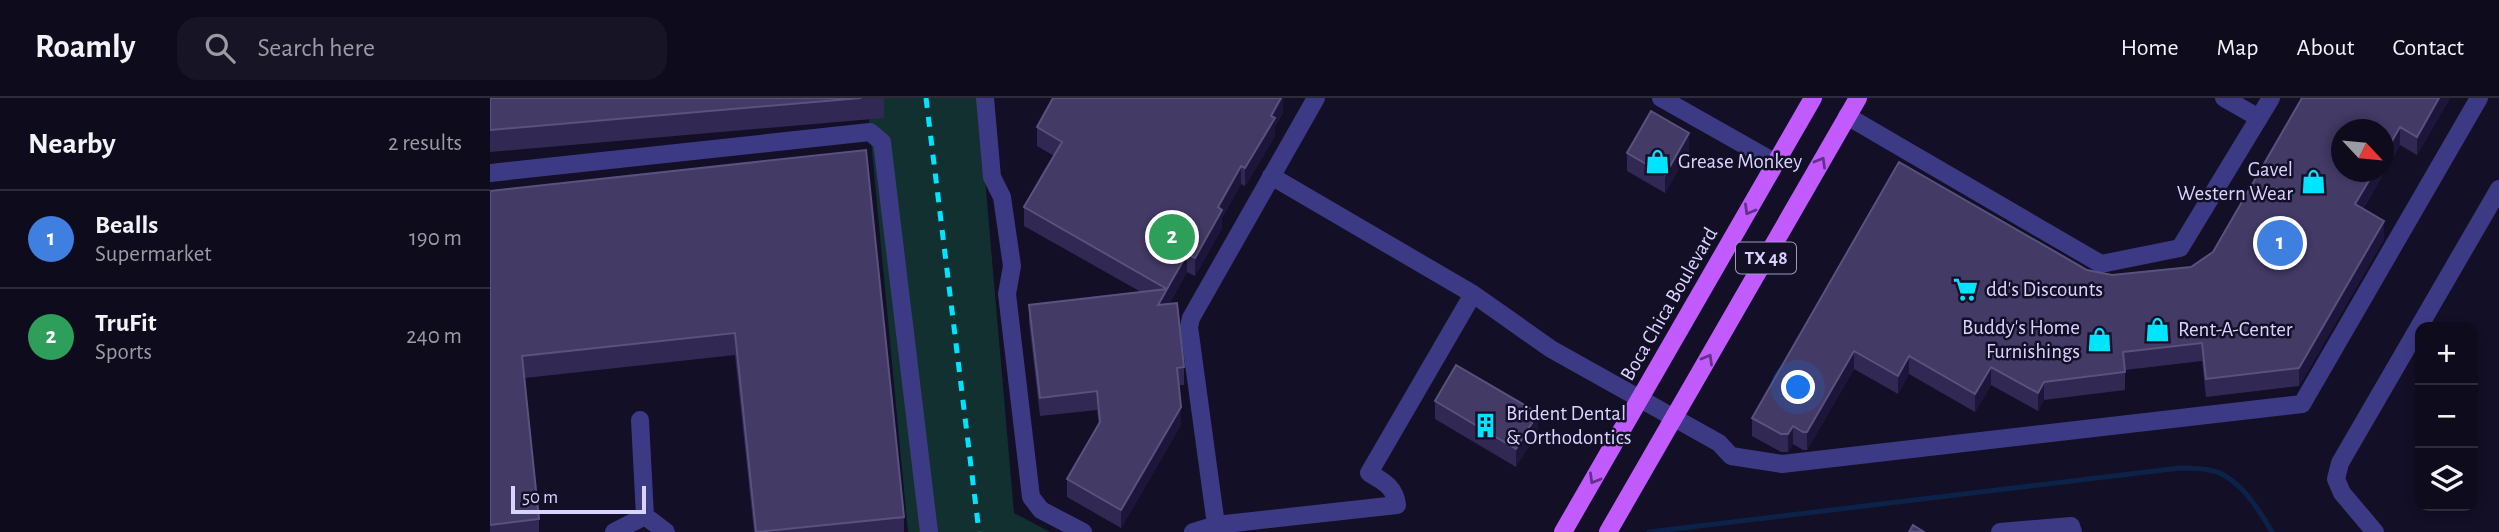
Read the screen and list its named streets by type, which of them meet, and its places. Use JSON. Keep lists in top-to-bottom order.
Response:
{
  "streets": {
    "main road": ["TX 48", "Boca Chica Boulevard"]
  },
  "places": {
    "shop": [
      "Grease Monkey",
      "Gavel Western Wear",
      "Rent-A-Center",
      "Buddy's Home Furnishings"
    ],
    "supermarket": ["dd's Discounts"],
    "building": ["Brident Dental & Orthodontics"]
  },
  "scale_bar": "50 m",
  "north": "bottom right",
  "page": {
    "header": "Roamly",
    "search": "Search here",
    "nav": [
      "Home",
      "Map",
      "About",
      "Contact"
    ],
    "heading": ["Nearby", "2 results"],
    "list": [
      {
        "mark": "1",
        "name": "Bealls",
        "note": "Supermarket",
        "value": "190 m"
      },
      {
        "mark": "2",
        "name": "TruFit",
        "note": "Sports",
        "value": "240 m"
      }
    ],
    "pins": ["2", "1"],
    "map_buttons": ["+", "−"],
    "scale": "50 m"
  }
}
